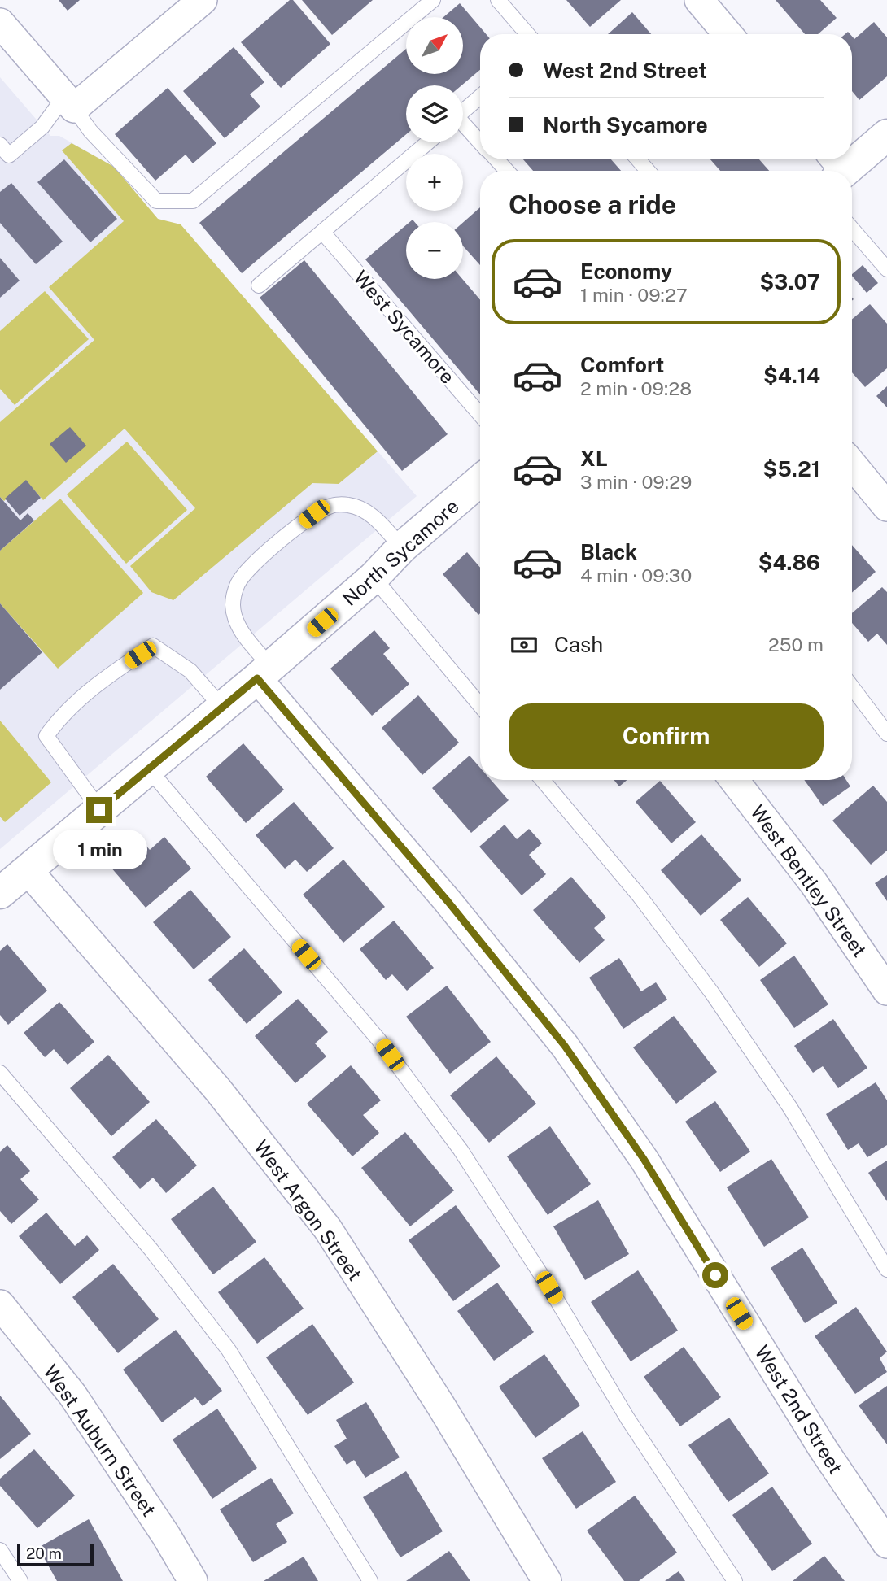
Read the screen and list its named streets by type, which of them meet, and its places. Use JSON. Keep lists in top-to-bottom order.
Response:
{
  "streets": {
    "street": [
      "North Sycamore",
      "West Bentley Street",
      "West Argon Street",
      "West 2nd Street",
      "West Auburn Street"
    ],
    "lane": ["West Sycamore"]
  },
  "crossings": [
    ["North Sycamore", "West Argon Street"],
    ["North Sycamore", "West 2nd Street"]
  ],
  "scale_bar": "20 m",
  "north": "top right",
  "page": {
    "map_buttons": ["+", "−"],
    "banner": ["West 2nd Street", "North Sycamore"],
    "heading": "Choose a ride",
    "list": [
      {
        "name": "Economy",
        "note": "1 min · 09:27",
        "value": "$3.07"
      },
      {
        "name": "Comfort",
        "note": "2 min · 09:28",
        "value": "$4.14"
      },
      {
        "name": "XL",
        "note": "3 min · 09:29",
        "value": "$5.21"
      },
      {
        "name": "Black",
        "note": "4 min · 09:30",
        "value": "$4.86"
      }
    ],
    "pay": ["Cash", "250 m"],
    "buttons": "Confirm",
    "bubble": "1 min",
    "scale": "20 m"
  }
}
